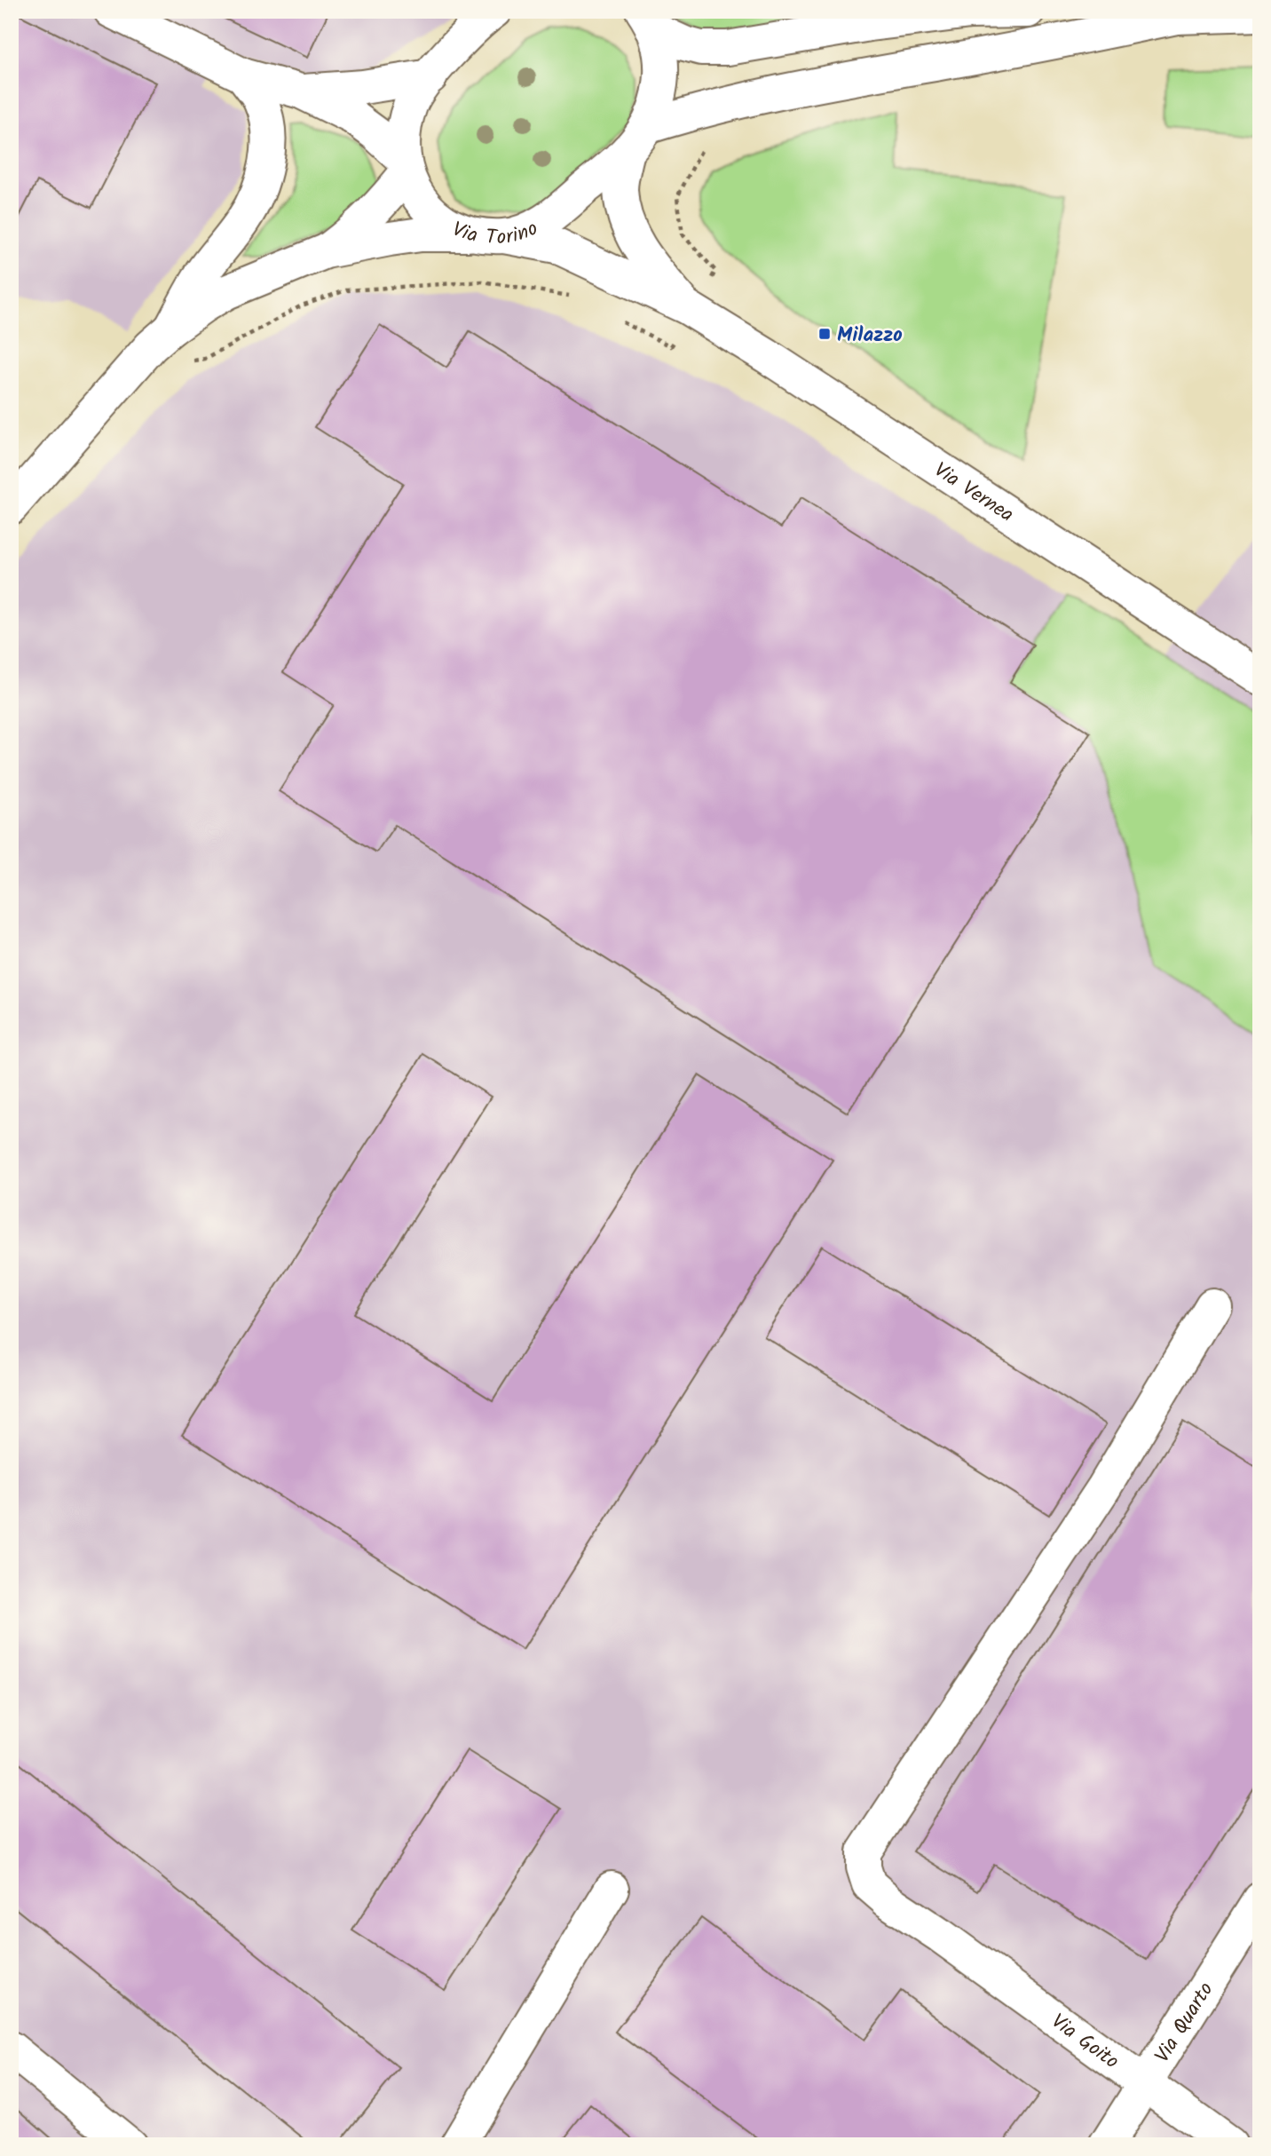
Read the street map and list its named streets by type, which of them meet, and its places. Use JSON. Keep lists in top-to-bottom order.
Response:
{
  "streets": {
    "street": [
      "Via Torino",
      "Via Vernea",
      "Via Quarto",
      "Via Goito"
    ]
  },
  "crossings": [
    ["Via Quarto", "Via Goito"]
  ],
  "places": {
    "transit": ["Milazzo"]
  }
}
